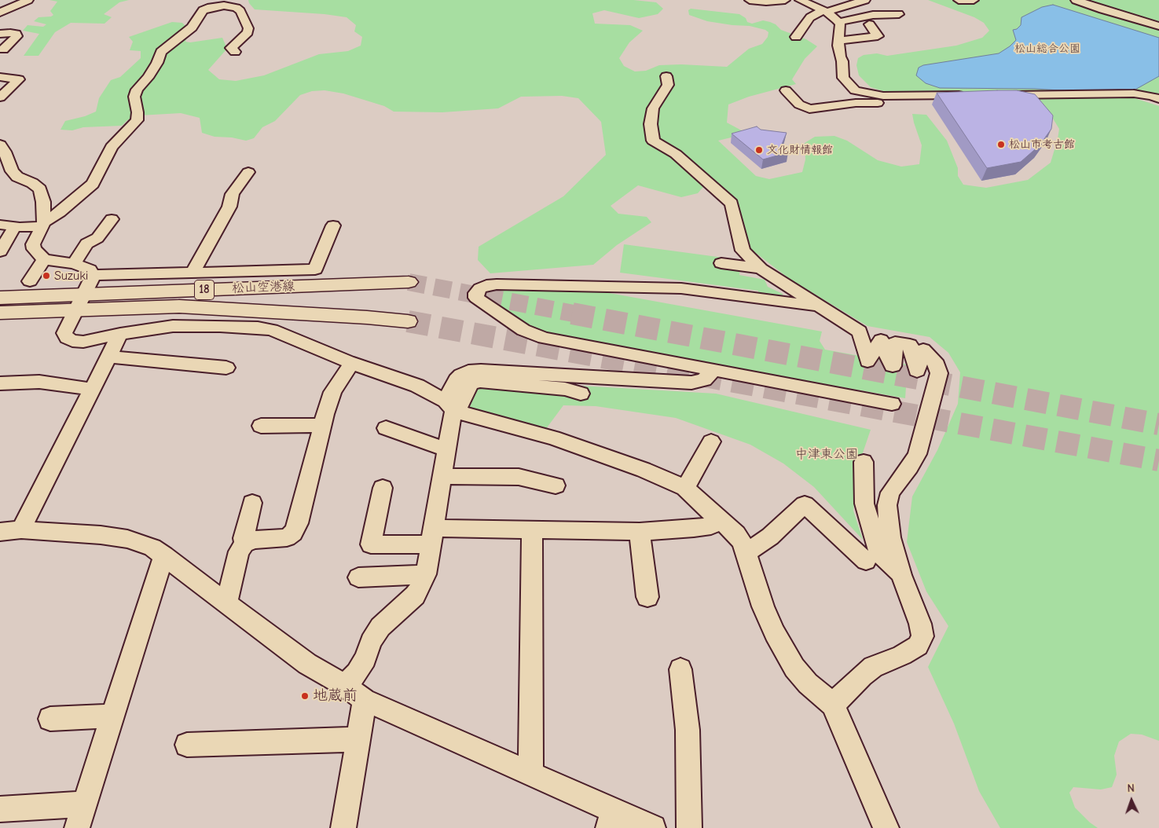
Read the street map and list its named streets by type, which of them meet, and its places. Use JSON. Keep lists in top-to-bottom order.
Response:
{
  "streets": {
    "main road": ["松山空港線", "18"]
  },
  "parks": ["松山総合公園", "中津東公園"],
  "places": [
    "松山市考古館",
    "文化財情報館",
    "Suzuki",
    "地蔵前"
  ],
  "north": "top"
}
